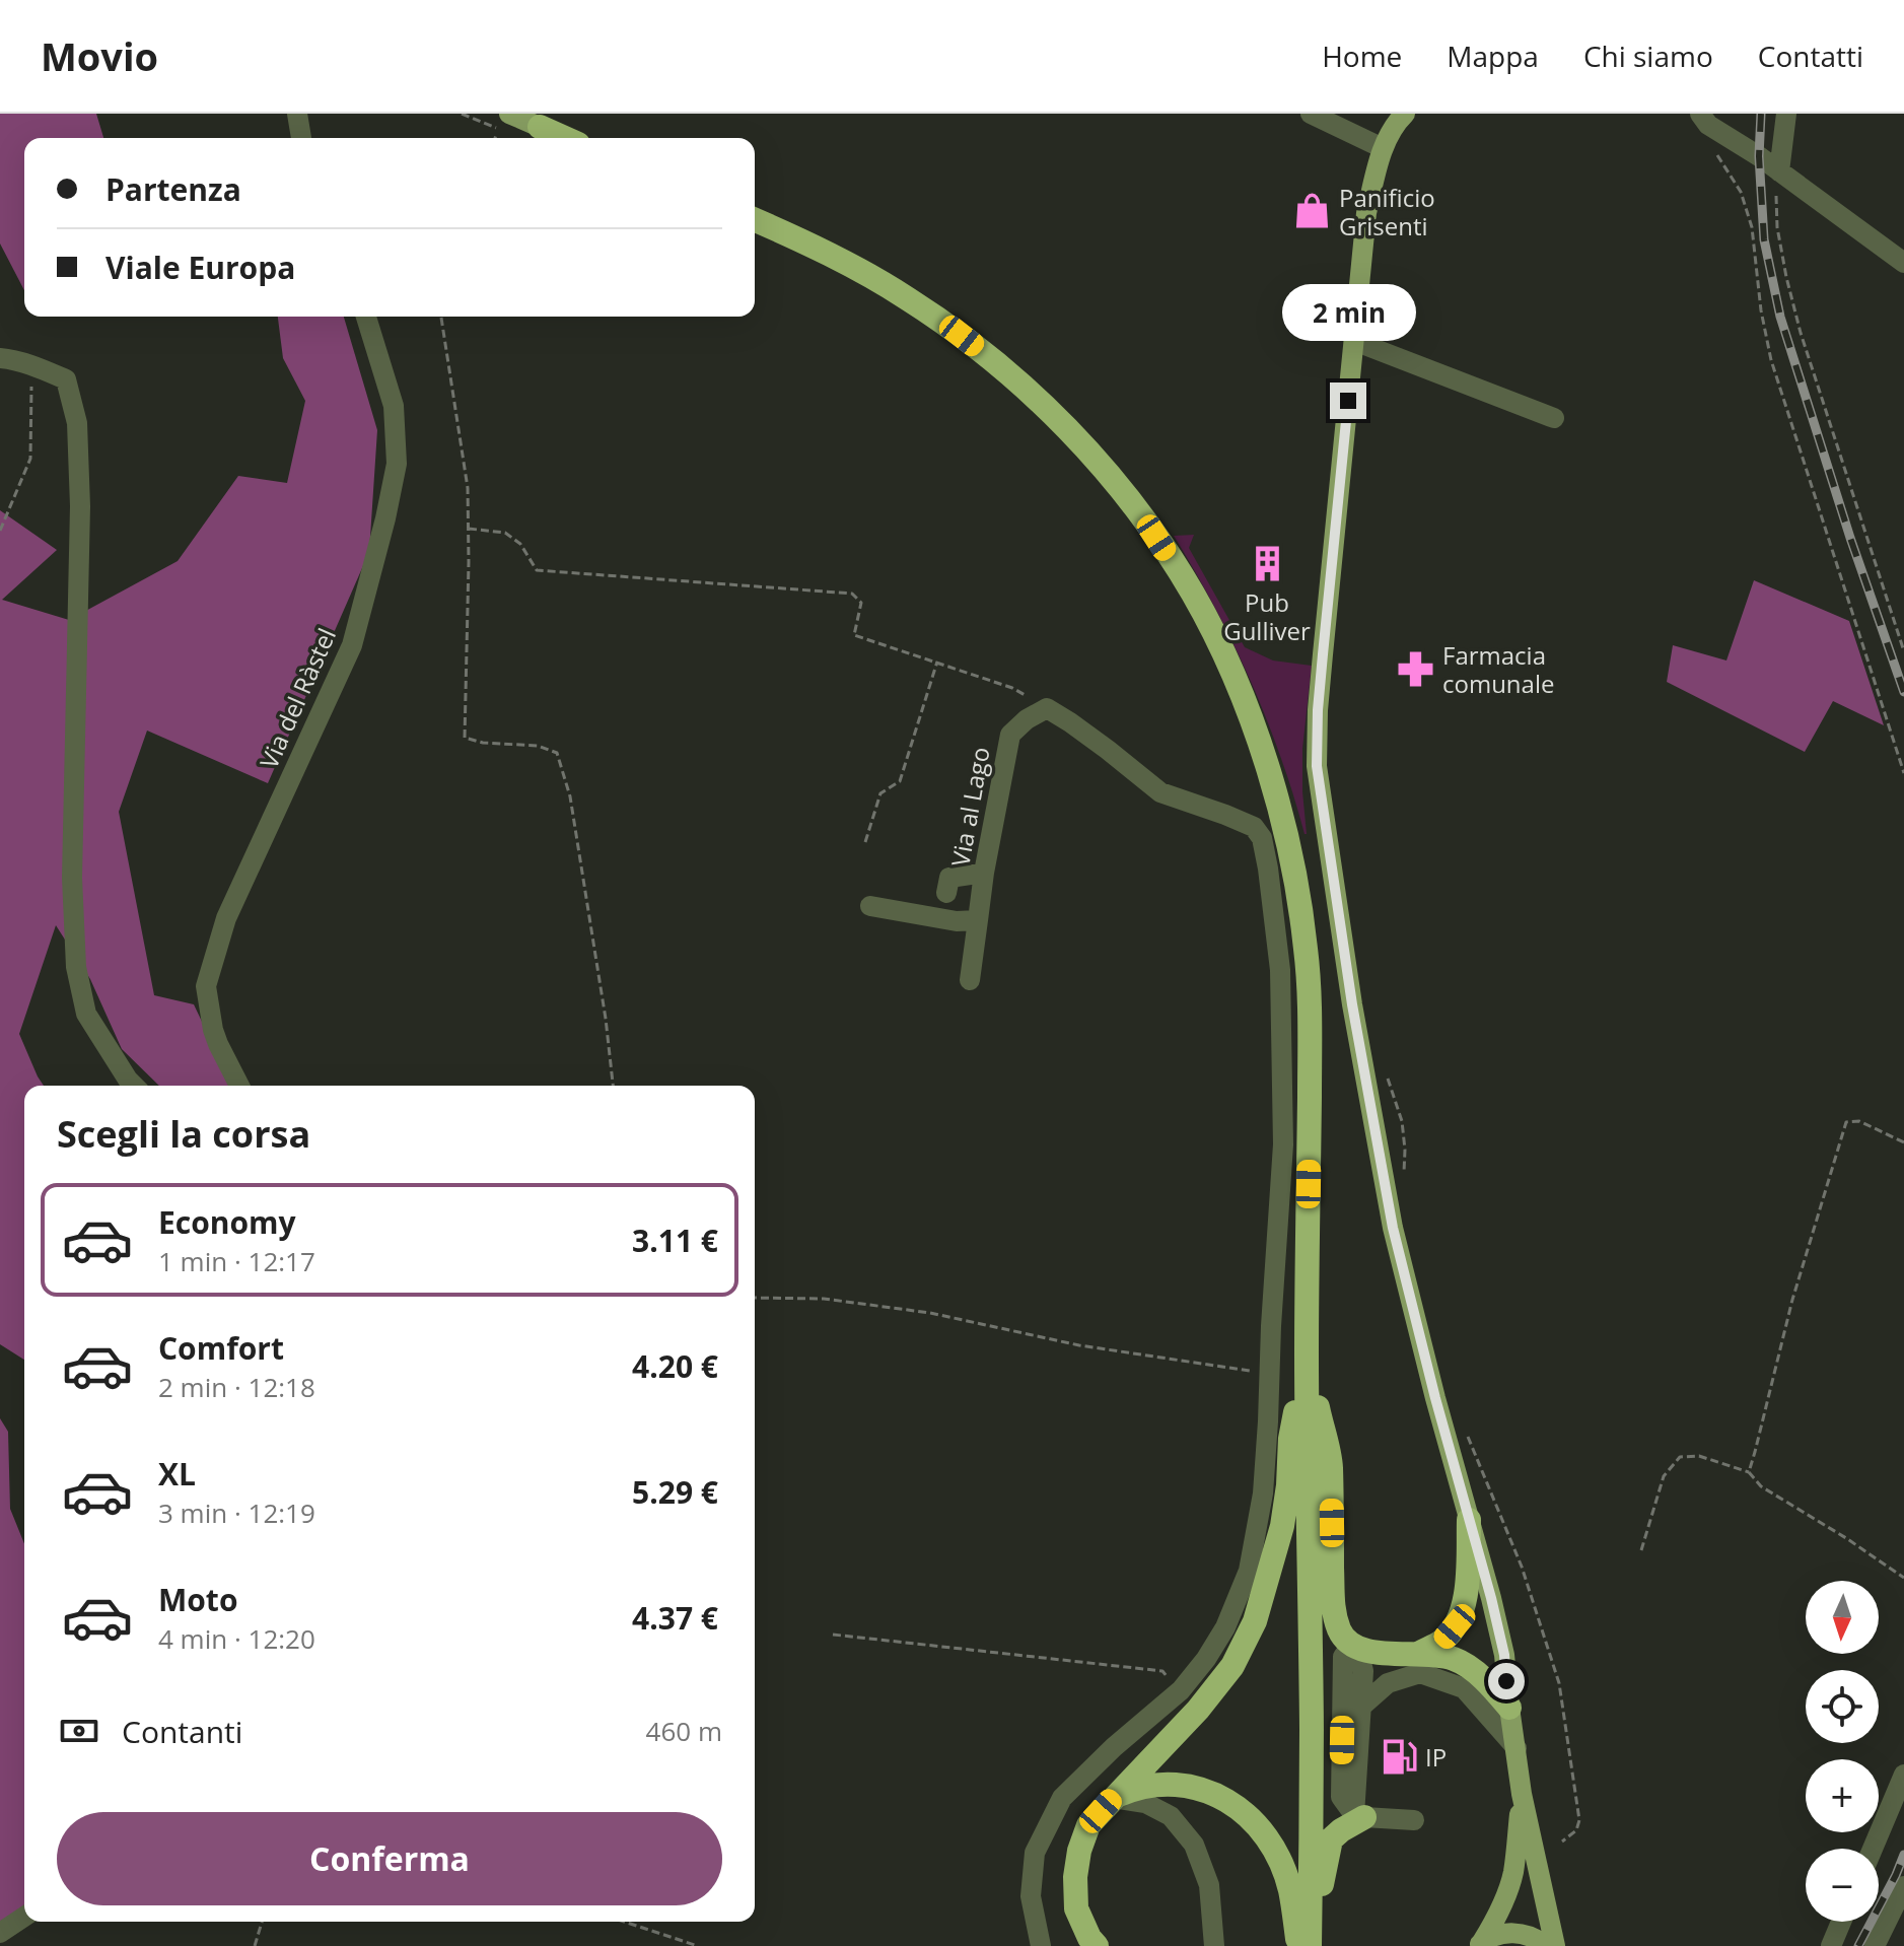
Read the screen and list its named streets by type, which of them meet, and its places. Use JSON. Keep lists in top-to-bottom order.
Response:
{
  "streets": {
    "street": ["Via del Ràstel", "Via al Lago"]
  },
  "places": {
    "shop": ["Panificio Grisenti"],
    "building": ["Pub Gulliver"],
    "pharmacy": ["Farmacia comunale"],
    "fuel station": ["IP"]
  },
  "north": "bottom",
  "page": {
    "header": "Movio",
    "nav": [
      "Home",
      "Mappa",
      "Chi siamo",
      "Contatti"
    ],
    "banner": ["Partenza", "Viale Europa"],
    "bubble": "2 min",
    "heading": "Scegli la corsa",
    "list": [
      {
        "name": "Economy",
        "note": "1 min · 12:17",
        "value": "3.11 €"
      },
      {
        "name": "Comfort",
        "note": "2 min · 12:18",
        "value": "4.20 €"
      },
      {
        "name": "XL",
        "note": "3 min · 12:19",
        "value": "5.29 €"
      },
      {
        "name": "Moto",
        "note": "4 min · 12:20",
        "value": "4.37 €"
      }
    ],
    "map_buttons": ["+", "−"],
    "pay": ["Contanti", "460 m"],
    "buttons": "Conferma"
  }
}
